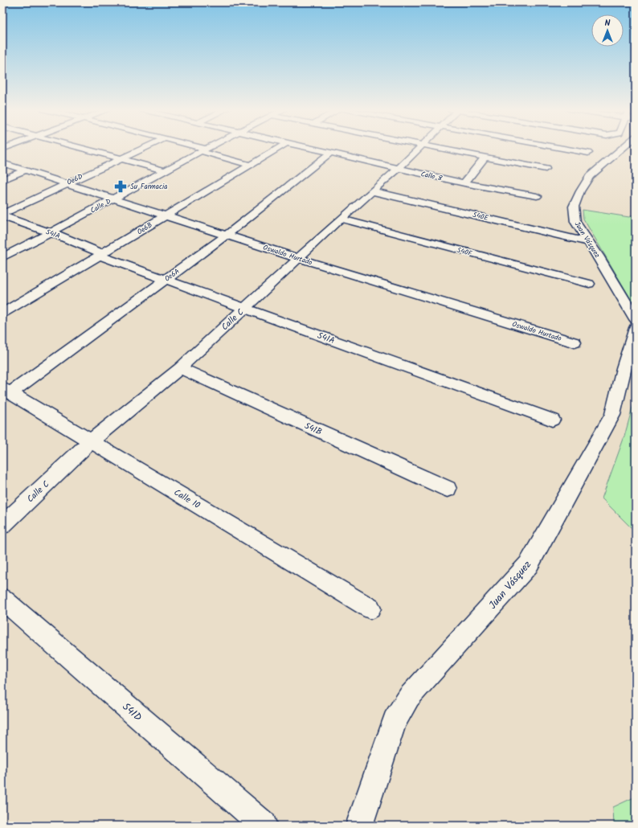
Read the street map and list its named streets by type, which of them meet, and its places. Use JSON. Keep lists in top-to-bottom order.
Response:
{
  "streets": {
    "street": [
      "Calle 8",
      "Oe6D",
      "Calle D",
      "S40E",
      "Oe6B",
      "S41A",
      "Juan Vásquez",
      "S40F",
      "Oswaldo Hurtado",
      "Oe6A",
      "Calle C",
      "S41B",
      "Calle 10",
      "S41D"
    ]
  },
  "crossings": [
    ["Calle 8", "Oe6A"],
    ["Calle 8", "Calle C"],
    ["Oe6D", "S41A"],
    ["Oe6D", "Oswaldo Hurtado"],
    ["Calle D", "S41A"],
    ["Calle D", "Oswaldo Hurtado"],
    ["S40E", "Juan Vásquez"],
    ["S40E", "Calle C"],
    ["Oe6B", "S41A"],
    ["Oe6B", "Oswaldo Hurtado"],
    ["S41A", "Oe6A"],
    ["S41A", "Calle C"],
    ["S40F", "Calle C"],
    ["Oswaldo Hurtado", "Oe6A"],
    ["Oswaldo Hurtado", "Calle C"],
    ["Oe6A", "Calle 10"],
    ["Calle C", "S41B"],
    ["Calle C", "Calle 10"]
  ],
  "places": {
    "pharmacy": ["Su Farmacia"]
  },
  "north": "top"
}
